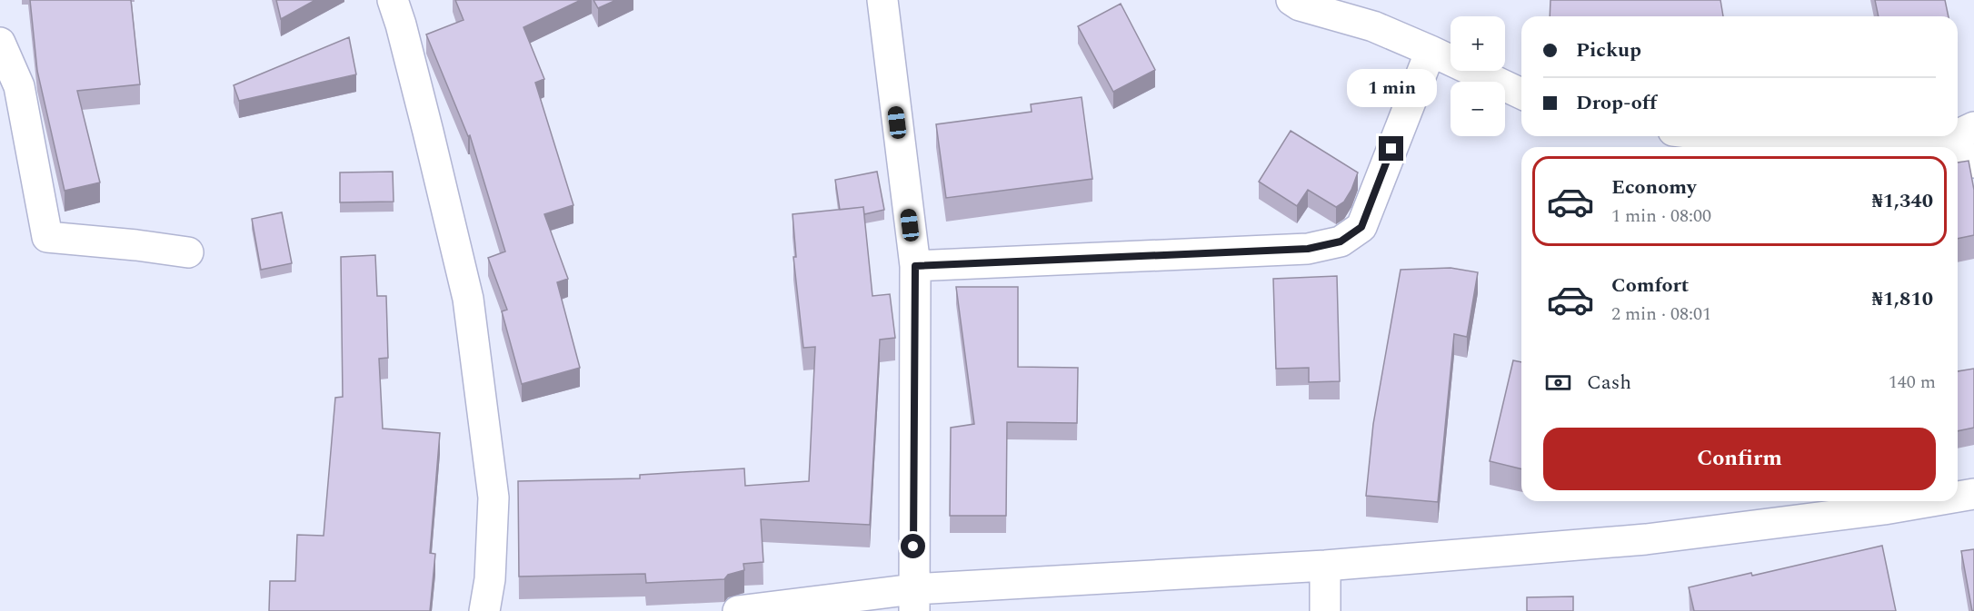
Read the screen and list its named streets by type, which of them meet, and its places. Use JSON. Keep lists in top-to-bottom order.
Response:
{
  "page": {
    "map_buttons": ["+", "−"],
    "banner": ["Pickup", "Drop-off"],
    "bubble": "1 min",
    "list": [
      {
        "name": "Economy",
        "note": "1 min · 08:00",
        "value": "₦1,340"
      },
      {
        "name": "Comfort",
        "note": "2 min · 08:01",
        "value": "₦1,810"
      }
    ],
    "pay": ["Cash", "140 m"],
    "buttons": "Confirm"
  }
}
